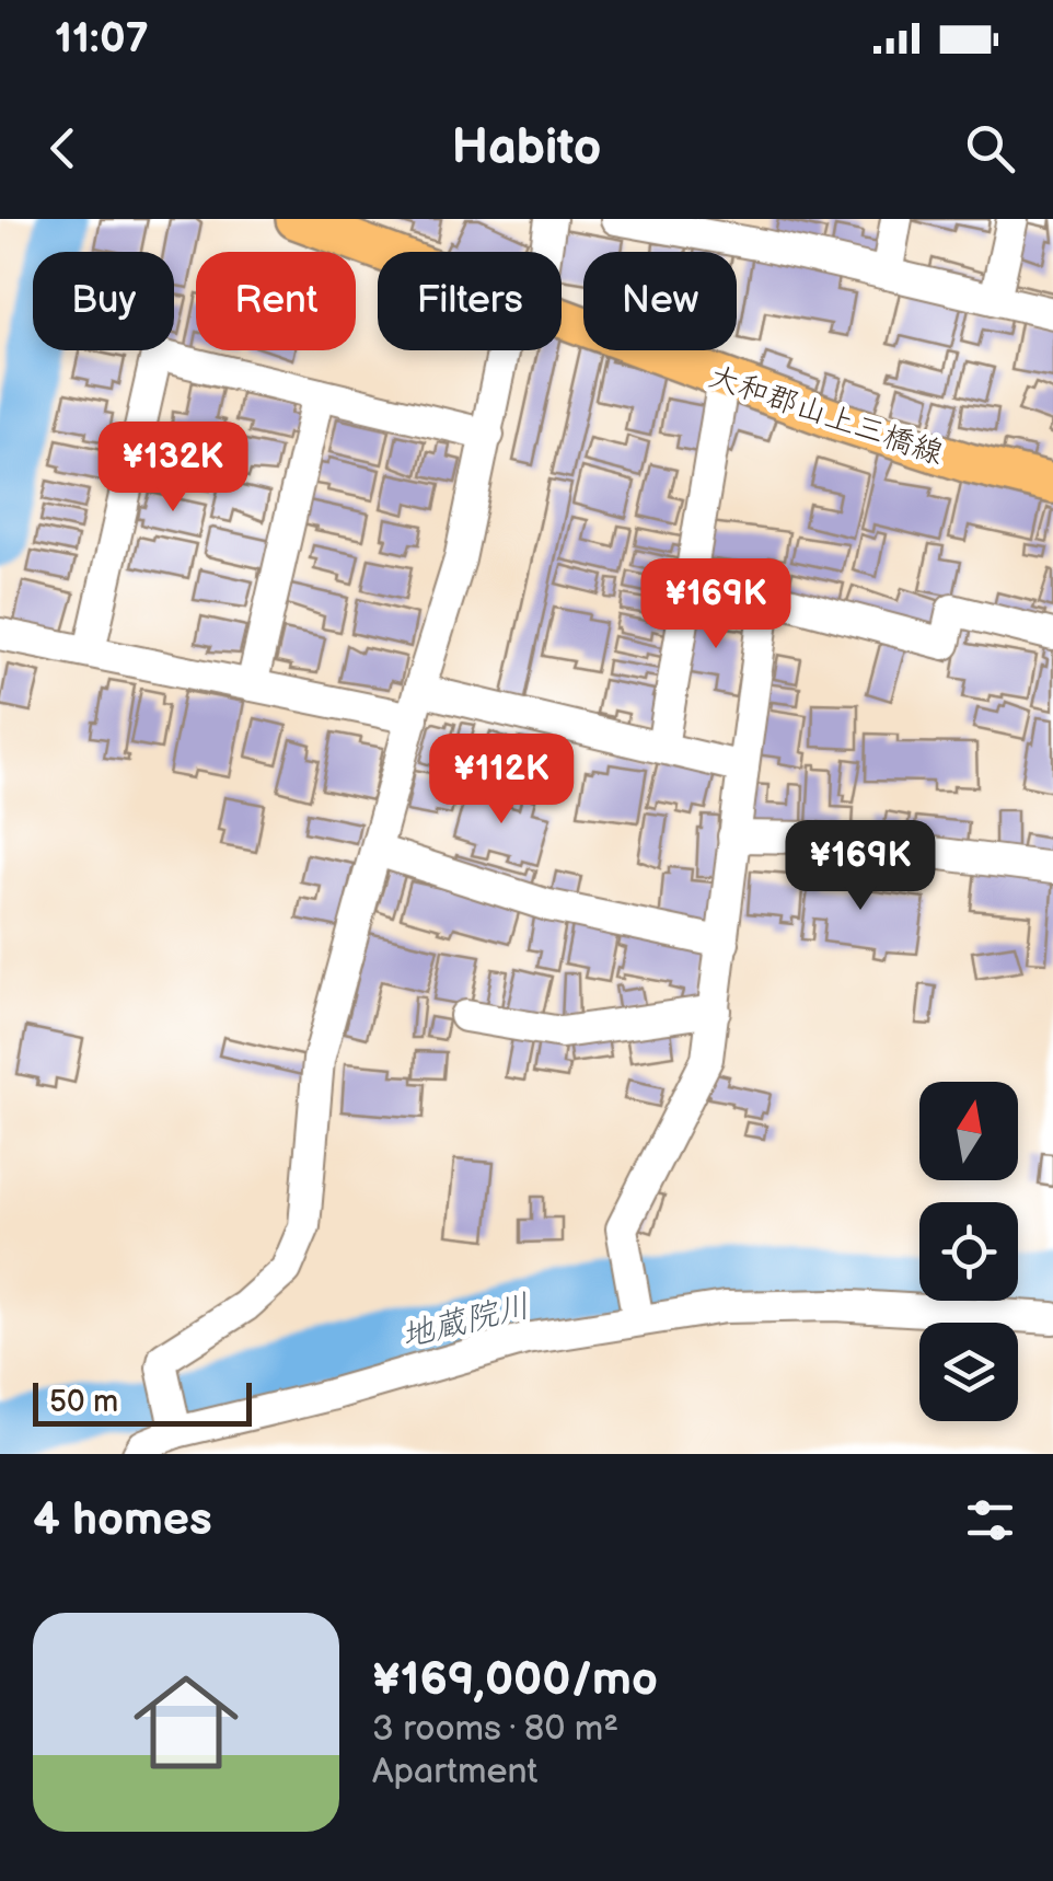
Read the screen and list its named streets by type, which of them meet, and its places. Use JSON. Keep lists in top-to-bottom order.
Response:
{
  "streets": {
    "main road": ["大和郡山上三橋線"]
  },
  "water": ["地蔵院川"],
  "scale_bar": "50 m",
  "north": "top",
  "page": {
    "status": "11:07",
    "header": "Habito",
    "chip": [
      "Buy",
      "Rent",
      "Filters",
      "New"
    ],
    "price": [
      "¥132K",
      "¥169K",
      "¥112K",
      "¥169K"
    ],
    "scale": "50 m",
    "heading": "4 homes",
    "list": [
      {
        "name": "¥169,000/mo",
        "note": "3 rooms · 80 m² · Apartment"
      }
    ]
  }
}
